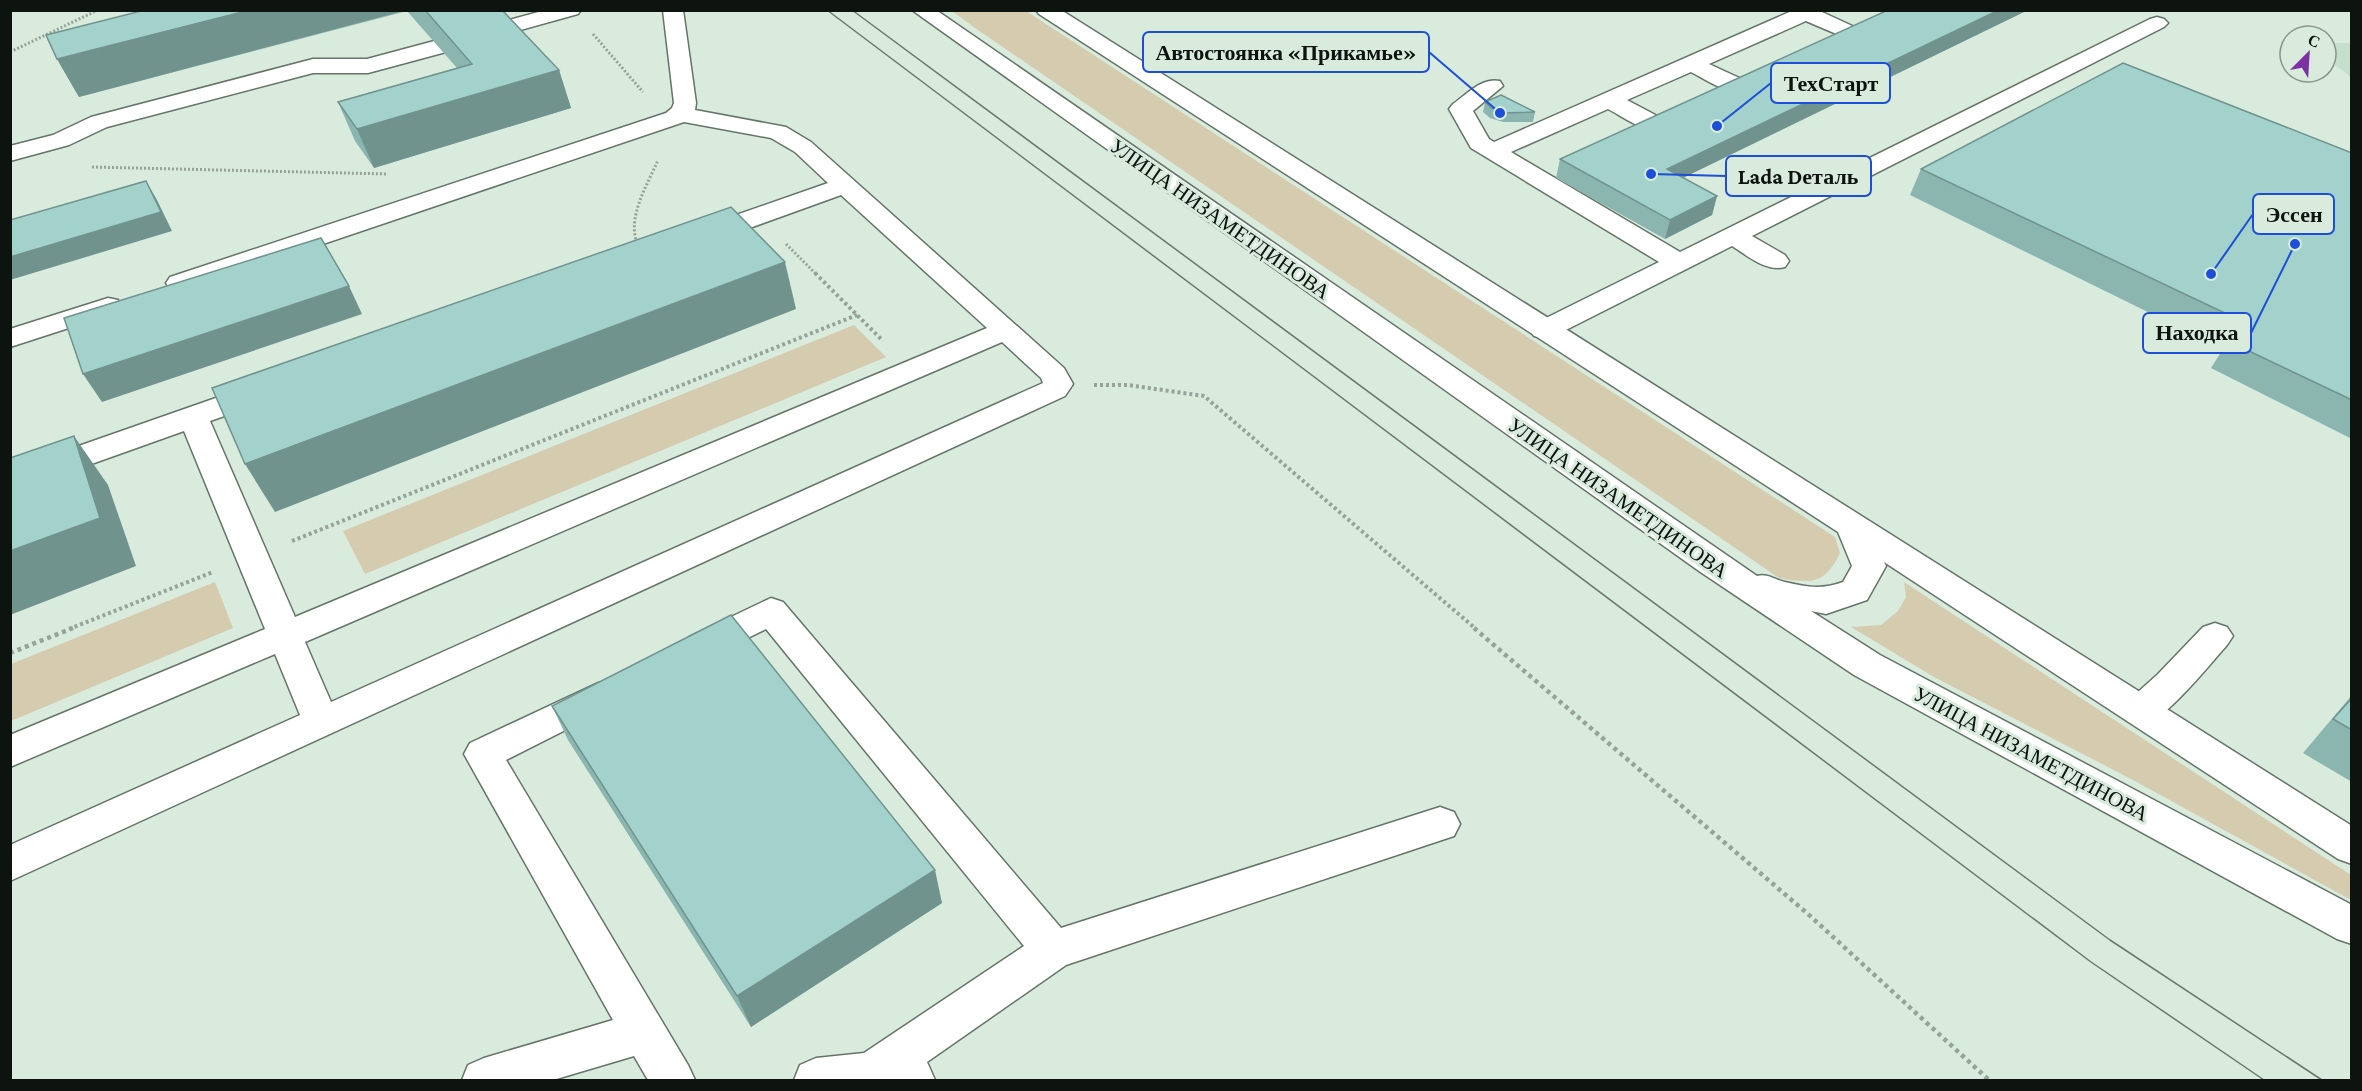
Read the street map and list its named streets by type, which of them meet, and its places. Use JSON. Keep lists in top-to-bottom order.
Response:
{
  "streets": {
    "main road": ["УЛИЦА НИЗАМЕТДИНОВА"]
  },
  "places": [
    "Автостоянка «Прикамье»",
    "ТехСтарт",
    "Lada Dеталь",
    "Находка",
    "Эссен"
  ],
  "north": "top right"
}
